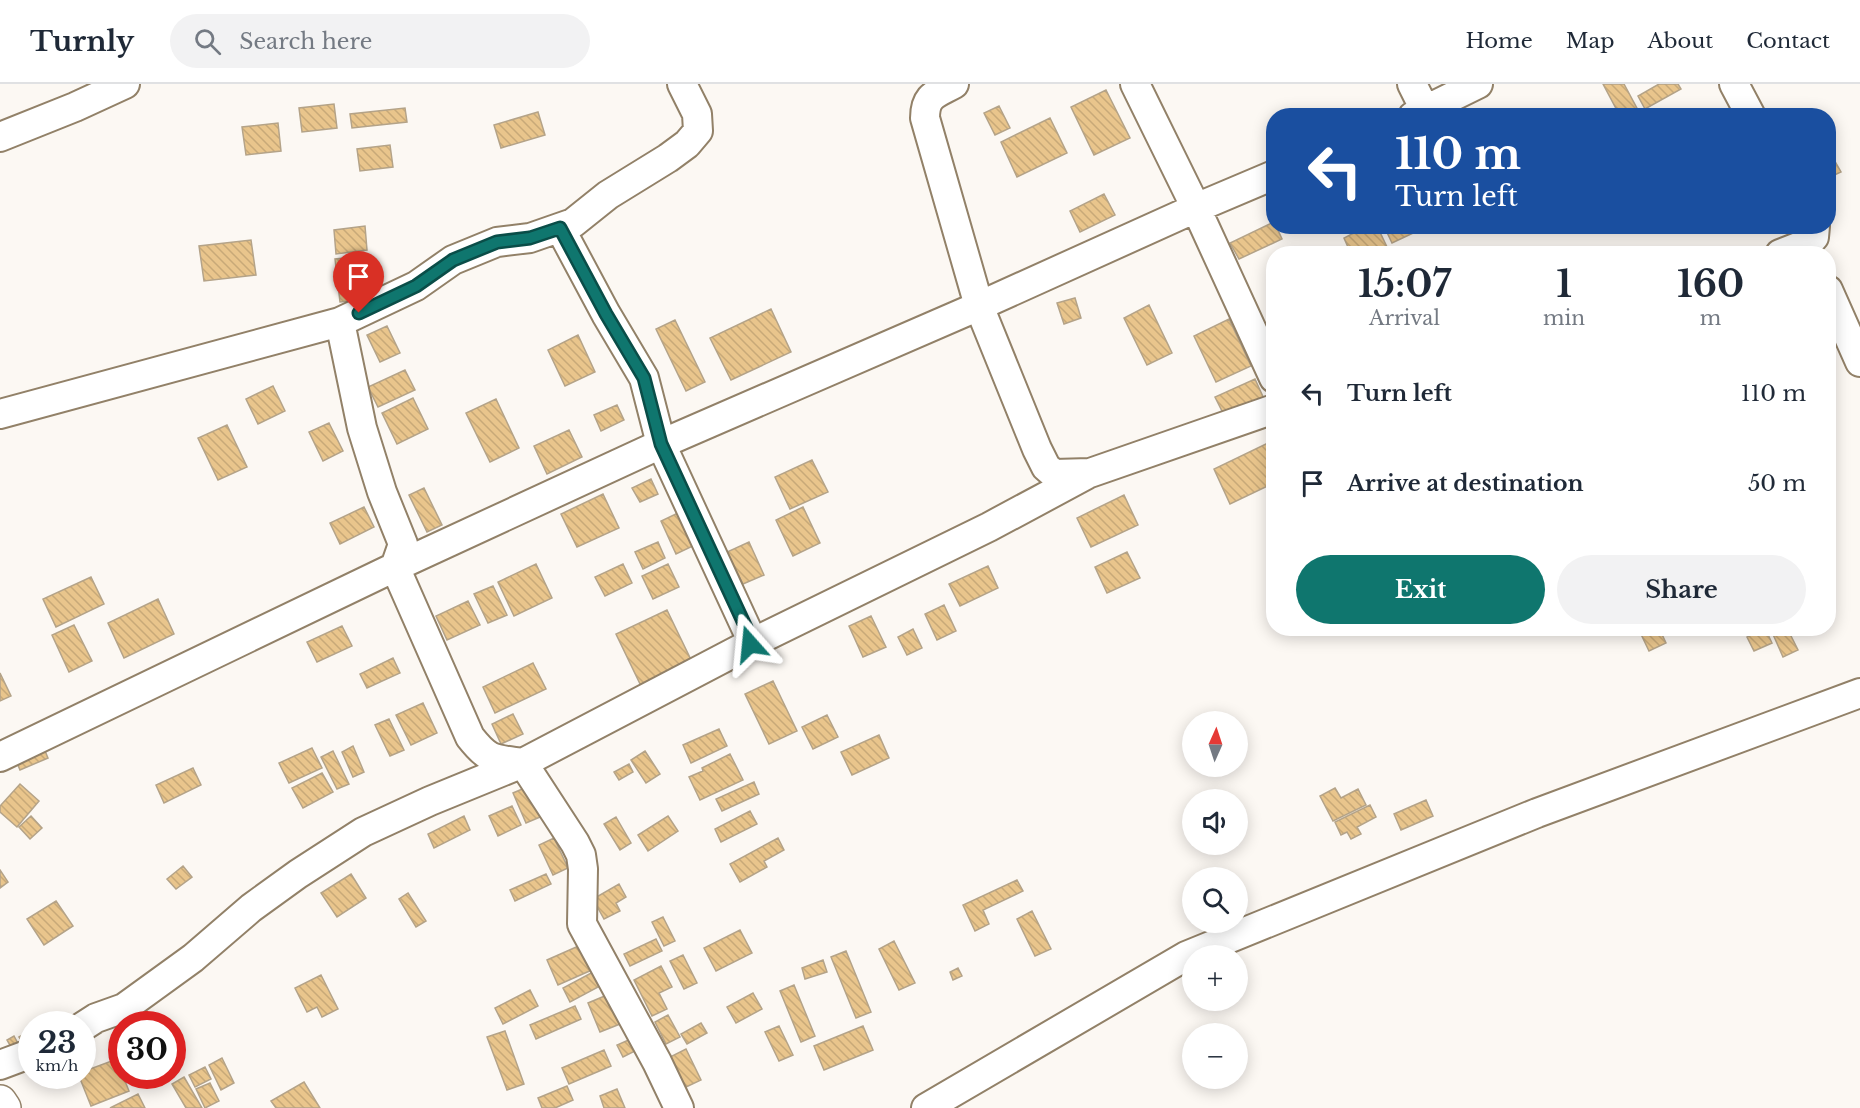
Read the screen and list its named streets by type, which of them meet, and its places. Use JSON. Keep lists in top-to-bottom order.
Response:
{
  "north": "top",
  "page": {
    "header": "Turnly",
    "search": "Search here",
    "nav": [
      "Home",
      "Map",
      "About",
      "Contact"
    ],
    "turn": ["110 m", "Turn left"],
    "eta": [
      "15:07",
      "Arrival",
      "1",
      "min",
      "160",
      "m"
    ],
    "list": [
      {
        "name": "Turn left",
        "value": "110 m"
      },
      {
        "name": "Arrive at destination",
        "value": "50 m"
      }
    ],
    "buttons": ["Exit", "Share"],
    "map_buttons": ["+", "−"],
    "speed": "23 km/h",
    "limit": "30"
  }
}
